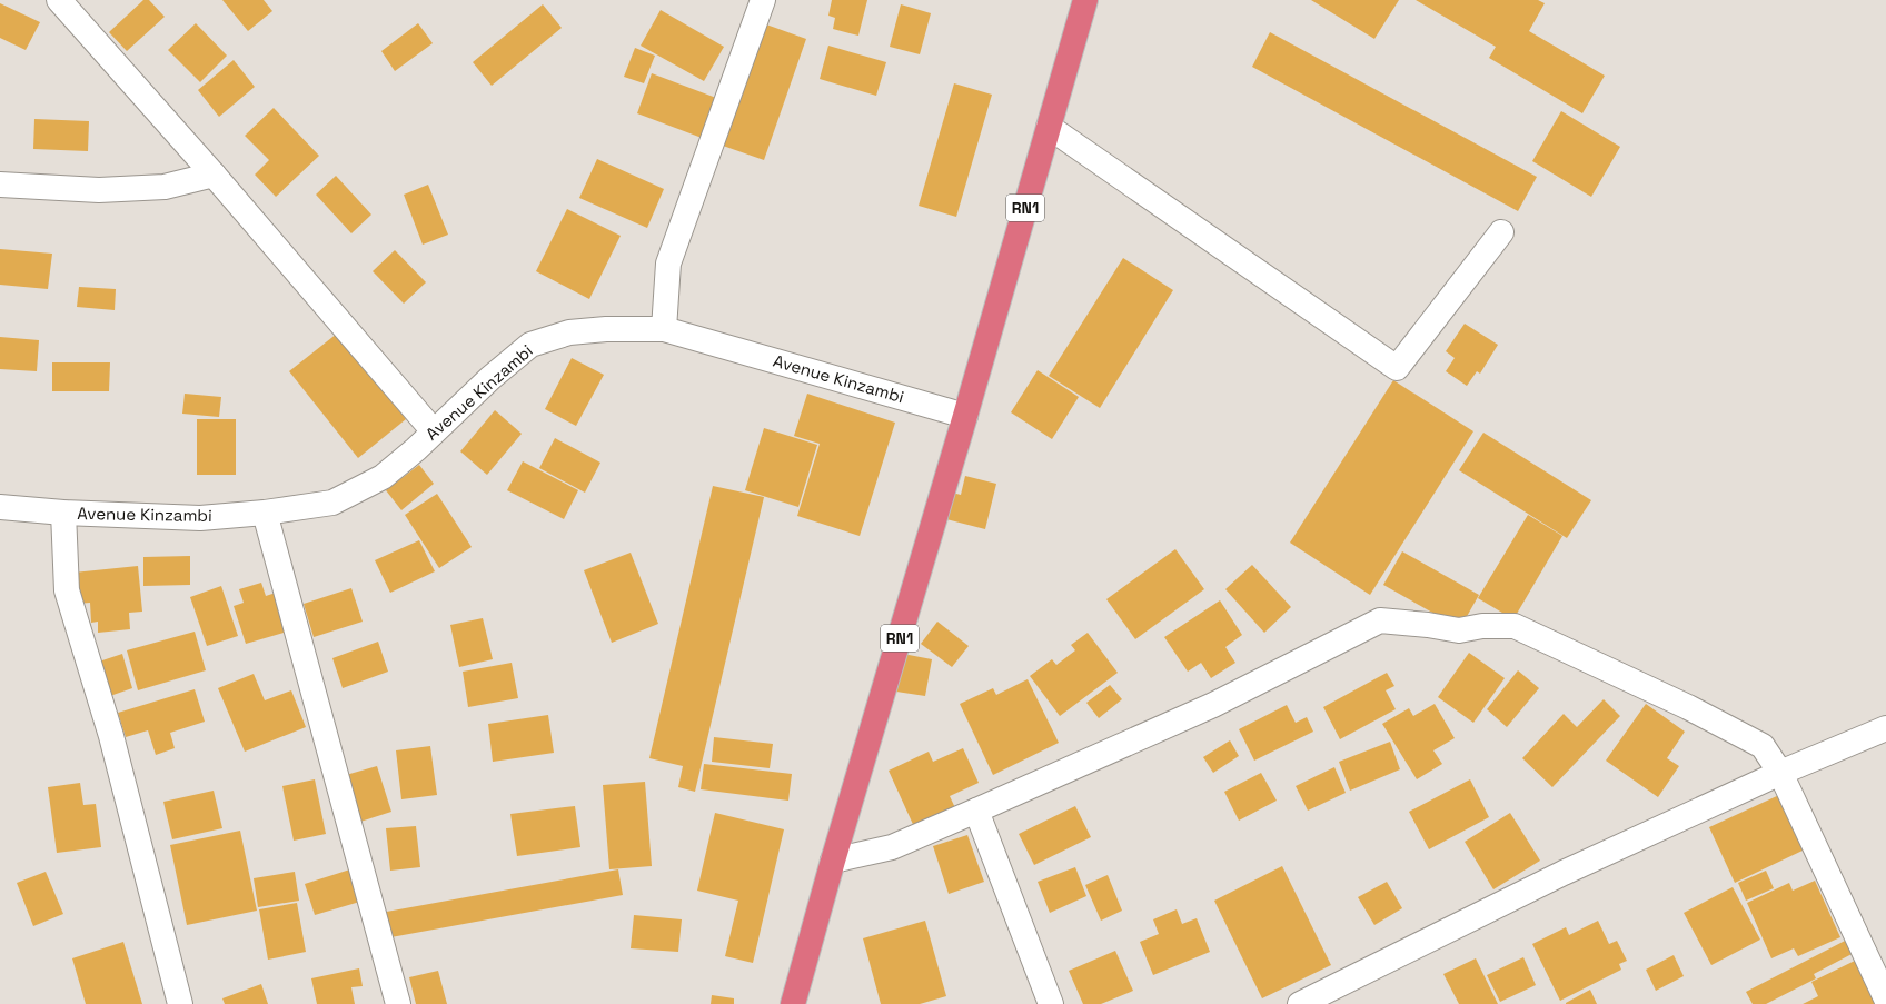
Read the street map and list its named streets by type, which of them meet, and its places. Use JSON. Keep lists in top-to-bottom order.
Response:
{
  "streets": {
    "highway": ["RN1"],
    "street": ["Avenue Kinzambi"]
  },
  "crossings": [
    ["RN1", "Avenue Kinzambi"]
  ]
}
